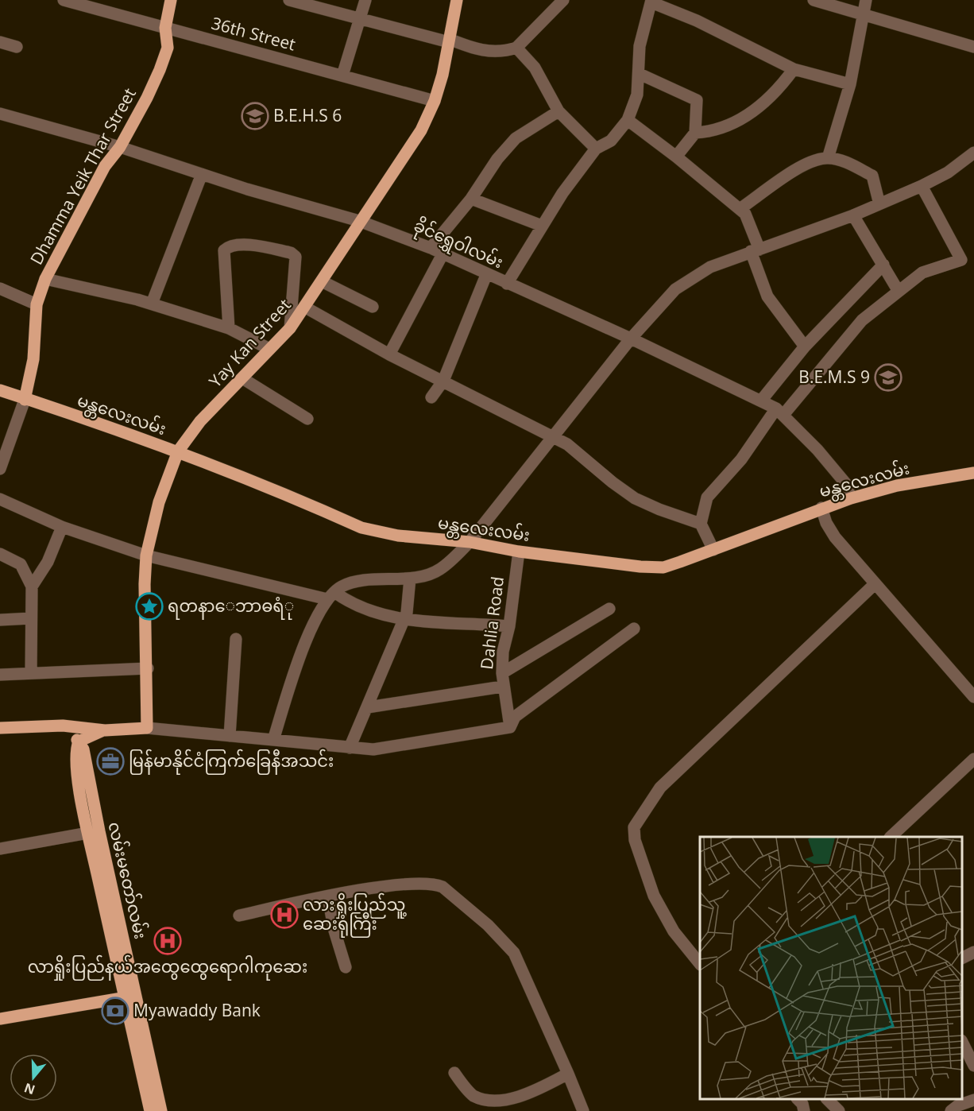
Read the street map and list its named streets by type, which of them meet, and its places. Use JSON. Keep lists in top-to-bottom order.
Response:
{
  "streets": {
    "main road": [
      "Dhamma Yeik Thar Street",
      "Yay Kan Street",
      "မန္တလေးလမ်း",
      "လမ်းမတော်လမ်း"
    ],
    "street": ["36th Street", "ခိုင်ရွှေဝါလမ်း", "Dahlia Road"]
  },
  "crossings": [
    ["36th Street", "Dhamma Yeik Thar Street"],
    ["36th Street", "Yay Kan Street"],
    ["Dhamma Yeik Thar Street", "ခိုင်ရွှေဝါလမ်း"],
    ["Dhamma Yeik Thar Street", "မန္တလေးလမ်း"],
    ["ခိုင်ရွှေဝါလမ်း", "Yay Kan Street"],
    ["ခိုင်ရွှေဝါလမ်း", "မန္တလေးလမ်း"],
    ["Yay Kan Street", "မန္တလေးလမ်း"],
    ["မန္တလေးလမ်း", "Dahlia Road"]
  ],
  "places": {
    "school or university": ["B.E.H.S 6", "B.E.M.S 9"],
    "place": ["ရတနာေဘာဓရံု"],
    "office": ["မြန်မာနိုင်ငံကြက်ခြေနီအသင်း"],
    "hospital": ["လားရှိုးပြည်သူ့ ဆေးရုံကြီး", "လာရှိုးပြည်နယ်အထွေထွေရောဂါကုဆေး"],
    "bank": ["Myawaddy Bank"]
  },
  "north": "bottom"
}
